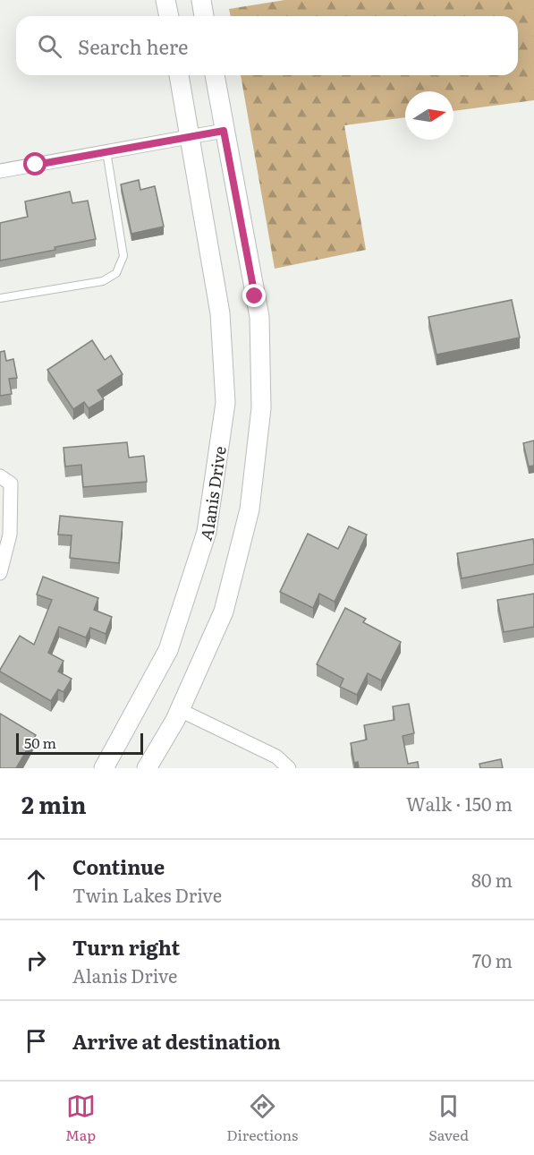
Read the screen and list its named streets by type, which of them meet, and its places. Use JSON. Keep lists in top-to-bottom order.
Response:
{
  "streets": {
    "main road": ["Alanis Drive"]
  },
  "scale_bar": "50 m",
  "north": "right",
  "page": {
    "search": "Search here",
    "scale": "50 m",
    "heading": ["2 min", "Walk · 150 m"],
    "list": [
      ["Continue", "Twin Lakes Drive", "80 m"],
      ["Turn right", "Alanis Drive", "70 m"],
      "Arrive at destination"
    ],
    "nav": ["Map", "Directions", "Saved"]
  }
}
